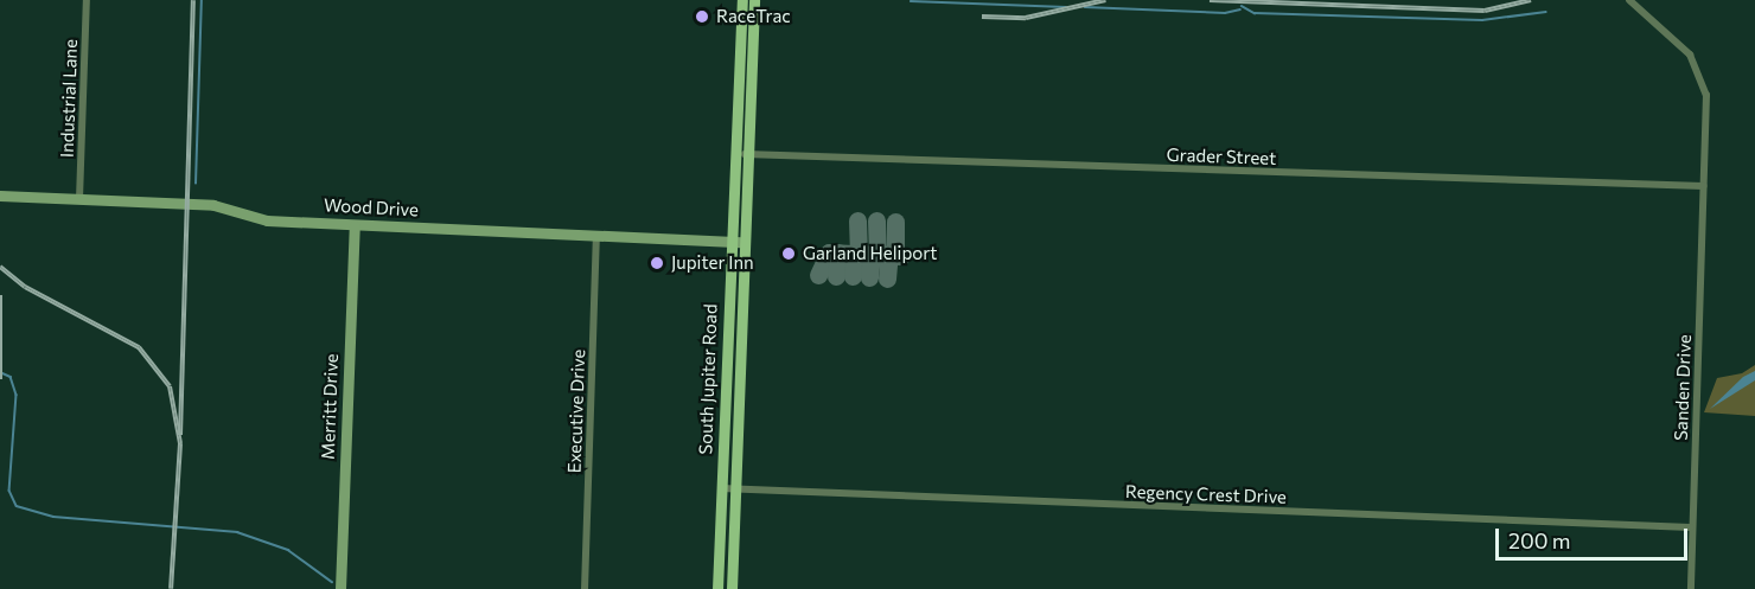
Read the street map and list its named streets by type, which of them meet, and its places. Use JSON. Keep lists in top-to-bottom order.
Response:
{
  "streets": {
    "main road": ["South Jupiter Road"],
    "street": [
      "Industrial Lane",
      "Grader Street",
      "Wood Drive",
      "Sanden Drive",
      "Merritt Drive",
      "Executive Drive",
      "Regency Crest Drive"
    ]
  },
  "crossings": [
    ["Industrial Lane", "Wood Drive"],
    ["Grader Street", "South Jupiter Road"],
    ["Grader Street", "Sanden Drive"],
    ["Wood Drive", "South Jupiter Road"],
    ["Wood Drive", "Merritt Drive"],
    ["Wood Drive", "Executive Drive"],
    ["South Jupiter Road", "Regency Crest Drive"],
    ["Sanden Drive", "Regency Crest Drive"]
  ],
  "places": ["RaceTrac", "Garland Heliport", "Jupiter Inn"],
  "scale_bar": "200 m"
}
